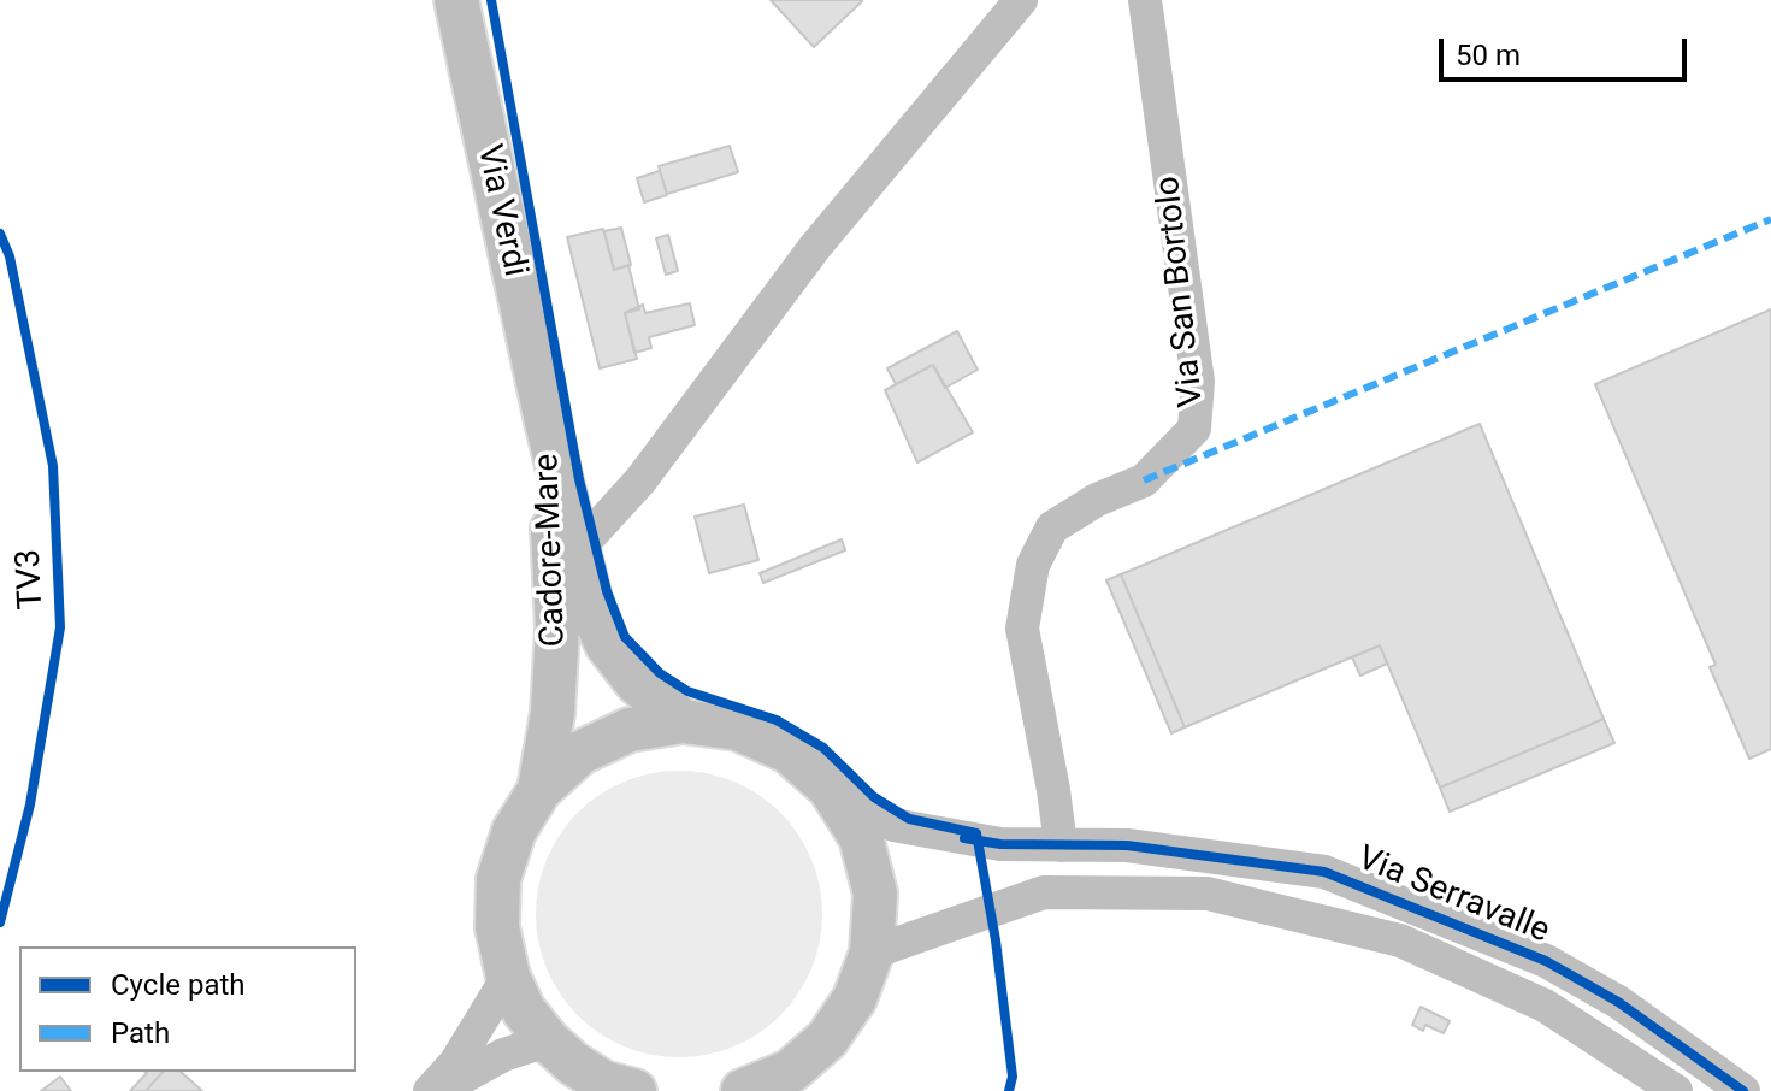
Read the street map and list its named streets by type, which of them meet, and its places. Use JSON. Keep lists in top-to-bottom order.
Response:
{
  "streets": {
    "main road": ["Via Verdi", "Cadore-Mare"],
    "street": ["Via San Bortolo", "Via Serravalle"],
    "cycle path": ["TV3"]
  },
  "crossings": [
    ["Via Verdi", "Cadore-Mare"],
    ["Via San Bortolo", "Via Serravalle"]
  ],
  "legend": ["Cycle path", "Path"],
  "scale_bar": "50 m"
}
